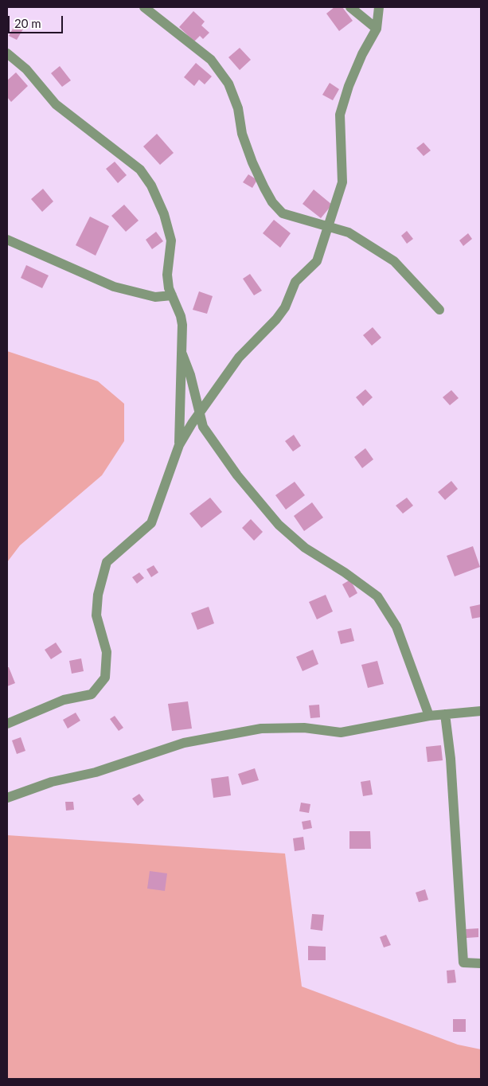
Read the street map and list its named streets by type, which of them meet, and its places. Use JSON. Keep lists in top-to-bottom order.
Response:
{
  "scale_bar": "20 m"
}
